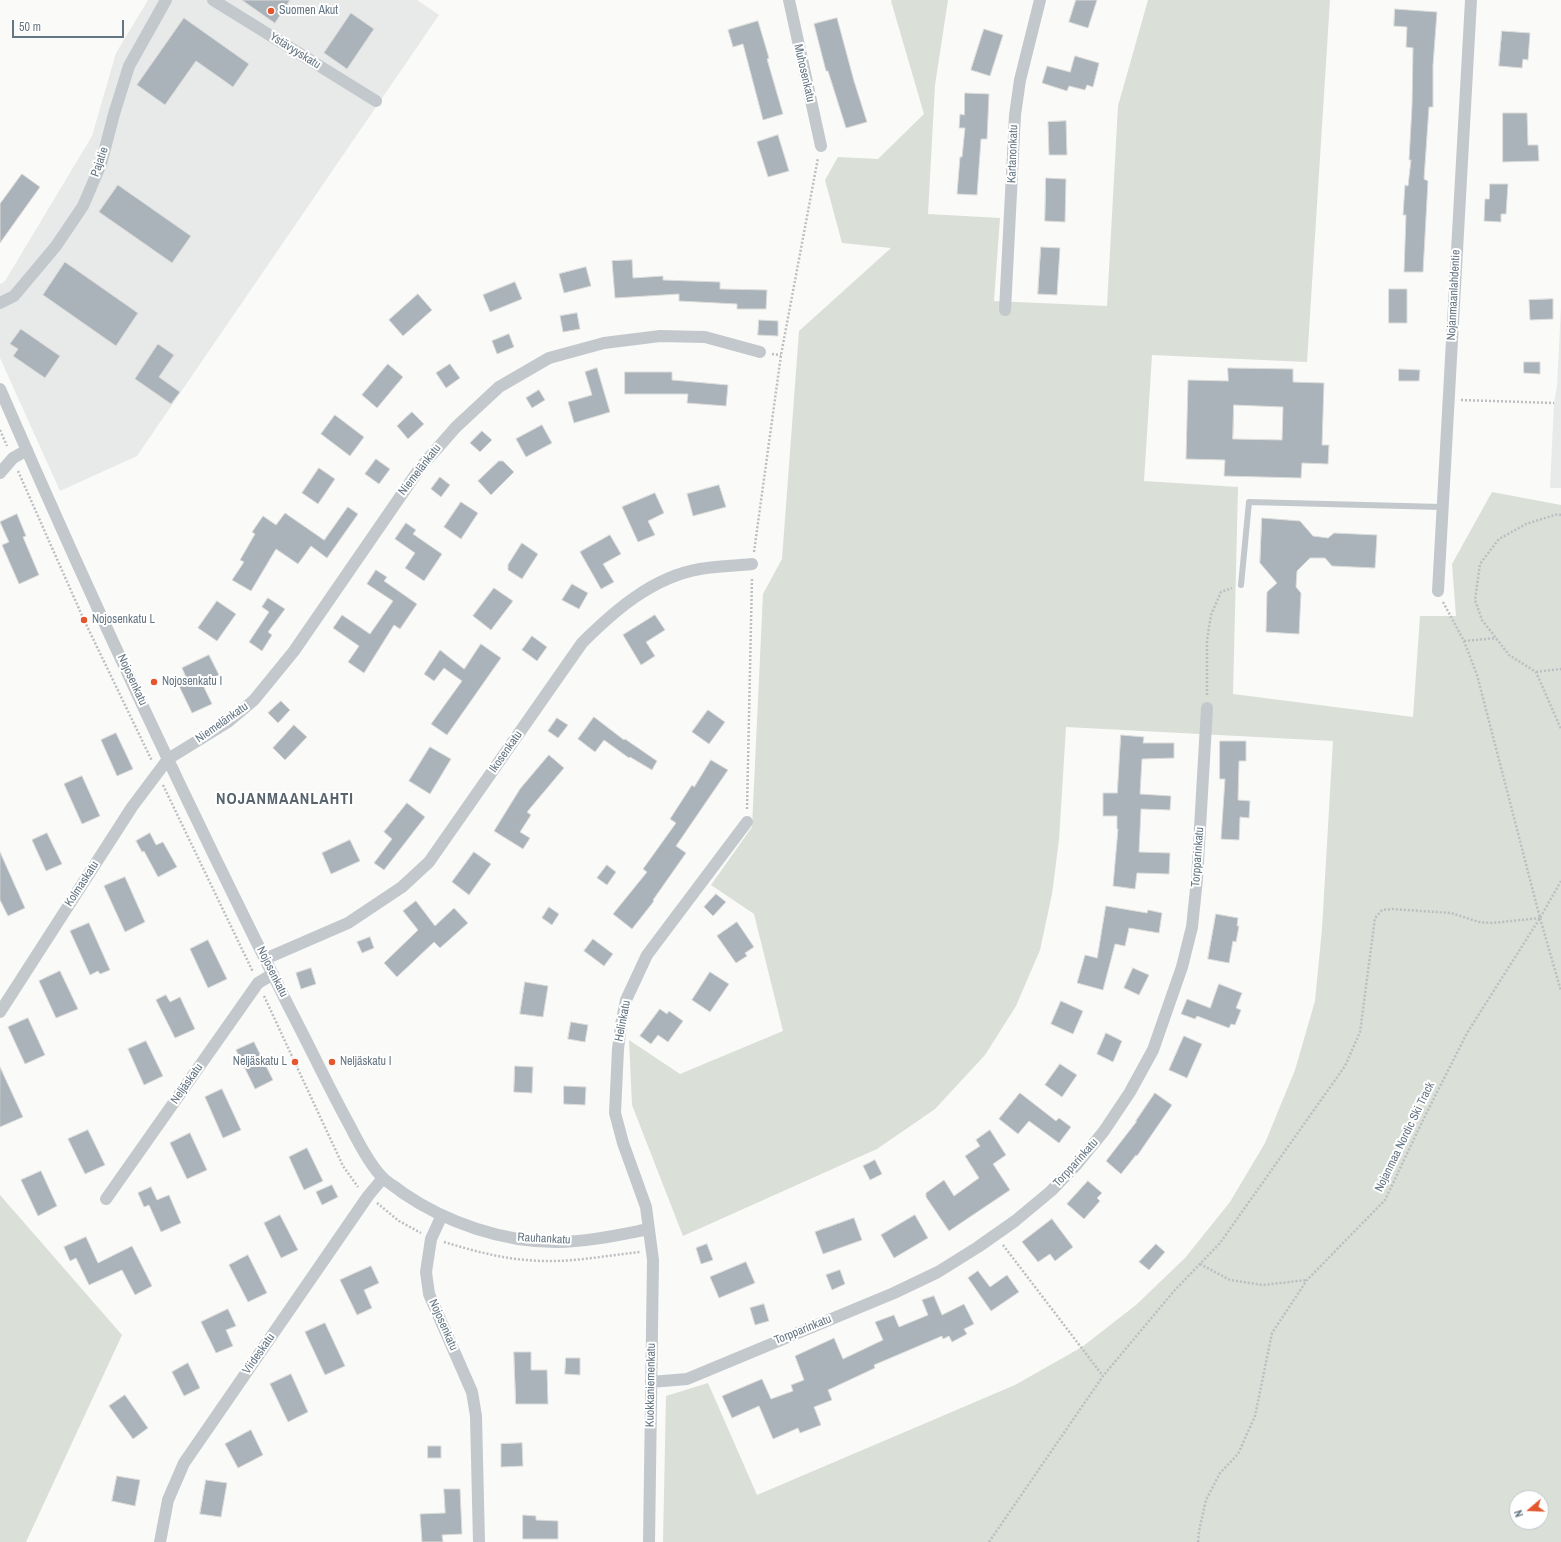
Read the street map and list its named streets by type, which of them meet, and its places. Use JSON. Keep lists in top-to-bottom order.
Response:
{
  "streets": {
    "street": [
      "Ystävyyskatu",
      "Muhosenkatu",
      "Kartanonkatu",
      "Pajatie",
      "Nojanmaanlahdentie",
      "Niemelänkatu",
      "Nojosenkatu",
      "Ikosenkatu",
      "Torpparinkatu",
      "Kolmaskatu",
      "Helinkatu",
      "Neljäskatu",
      "Rauhankatu",
      "Viideskatu",
      "Kuokkaniemenkatu"
    ],
    "path": ["Nojanmaa Nordic Ski Track"]
  },
  "crossings": [
    ["Niemelänkatu", "Nojosenkatu"],
    ["Niemelänkatu", "Kolmaskatu"],
    ["Nojosenkatu", "Ikosenkatu"],
    ["Nojosenkatu", "Kolmaskatu"],
    ["Nojosenkatu", "Neljäskatu"],
    ["Nojosenkatu", "Rauhankatu"],
    ["Nojosenkatu", "Viideskatu"],
    ["Torpparinkatu", "Kuokkaniemenkatu"],
    ["Helinkatu", "Rauhankatu"],
    ["Helinkatu", "Kuokkaniemenkatu"],
    ["Rauhankatu", "Kuokkaniemenkatu"]
  ],
  "districts": ["NOJANMAANLAHTI"],
  "places": [
    "Suomen Akut",
    "Nojosenkatu L",
    "Nojosenkatu I",
    "Neljäskatu L",
    "Neljäskatu I"
  ],
  "scale_bar": "50 m",
  "north": "left"
}
